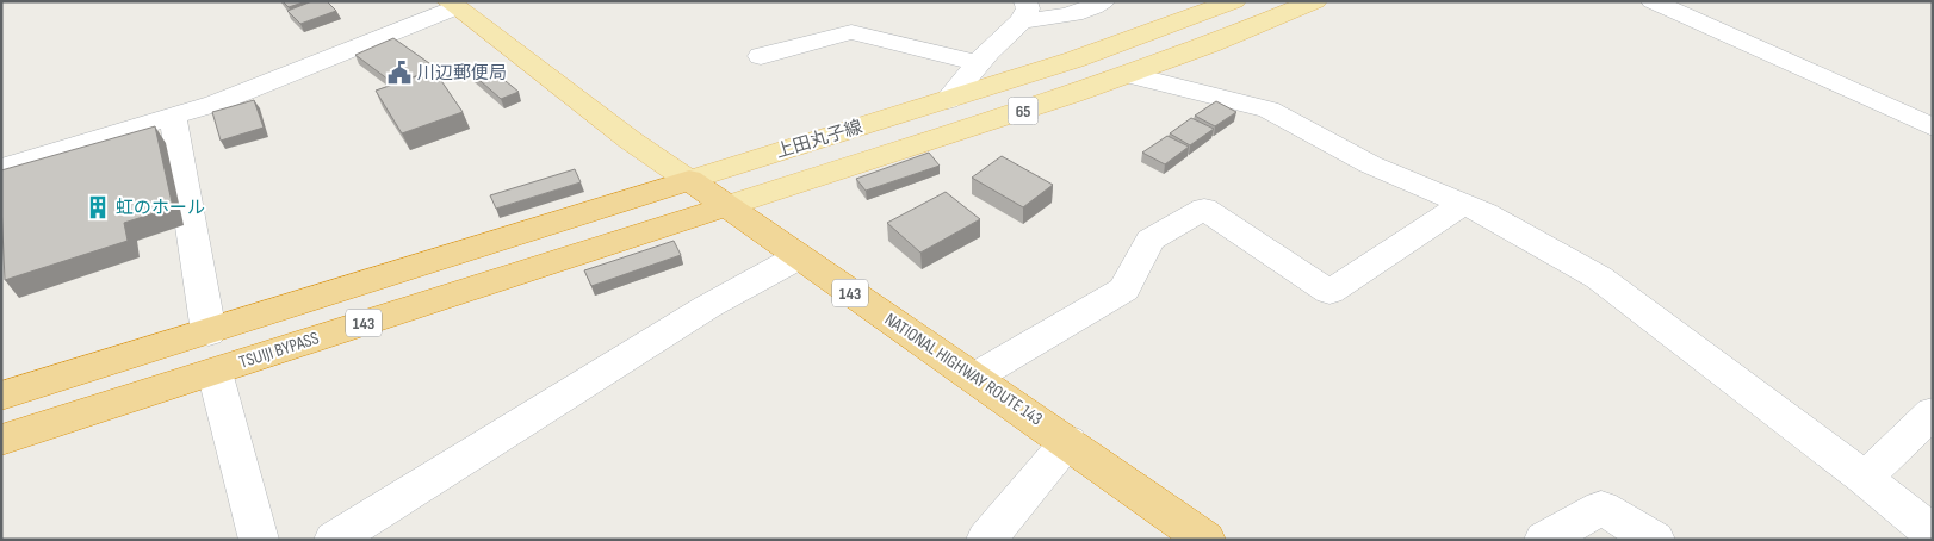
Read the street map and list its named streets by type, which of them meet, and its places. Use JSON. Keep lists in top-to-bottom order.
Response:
{
  "streets": {
    "highway": ["143", "TSUIJI BYPASS", "NATIONAL HIGHWAY ROUTE 143"],
    "main road": ["65", "上田丸子線"]
  },
  "crossings": [
    ["上田丸子線", "143"],
    ["上田丸子線", "TSUIJI BYPASS"],
    ["上田丸子線", "NATIONAL HIGHWAY ROUTE 143"],
    ["143", "NATIONAL HIGHWAY ROUTE 143"],
    ["TSUIJI BYPASS", "NATIONAL HIGHWAY ROUTE 143"]
  ],
  "places": {
    "public building": ["川辺郵便局"],
    "building": ["虹のホール"]
  }
}
